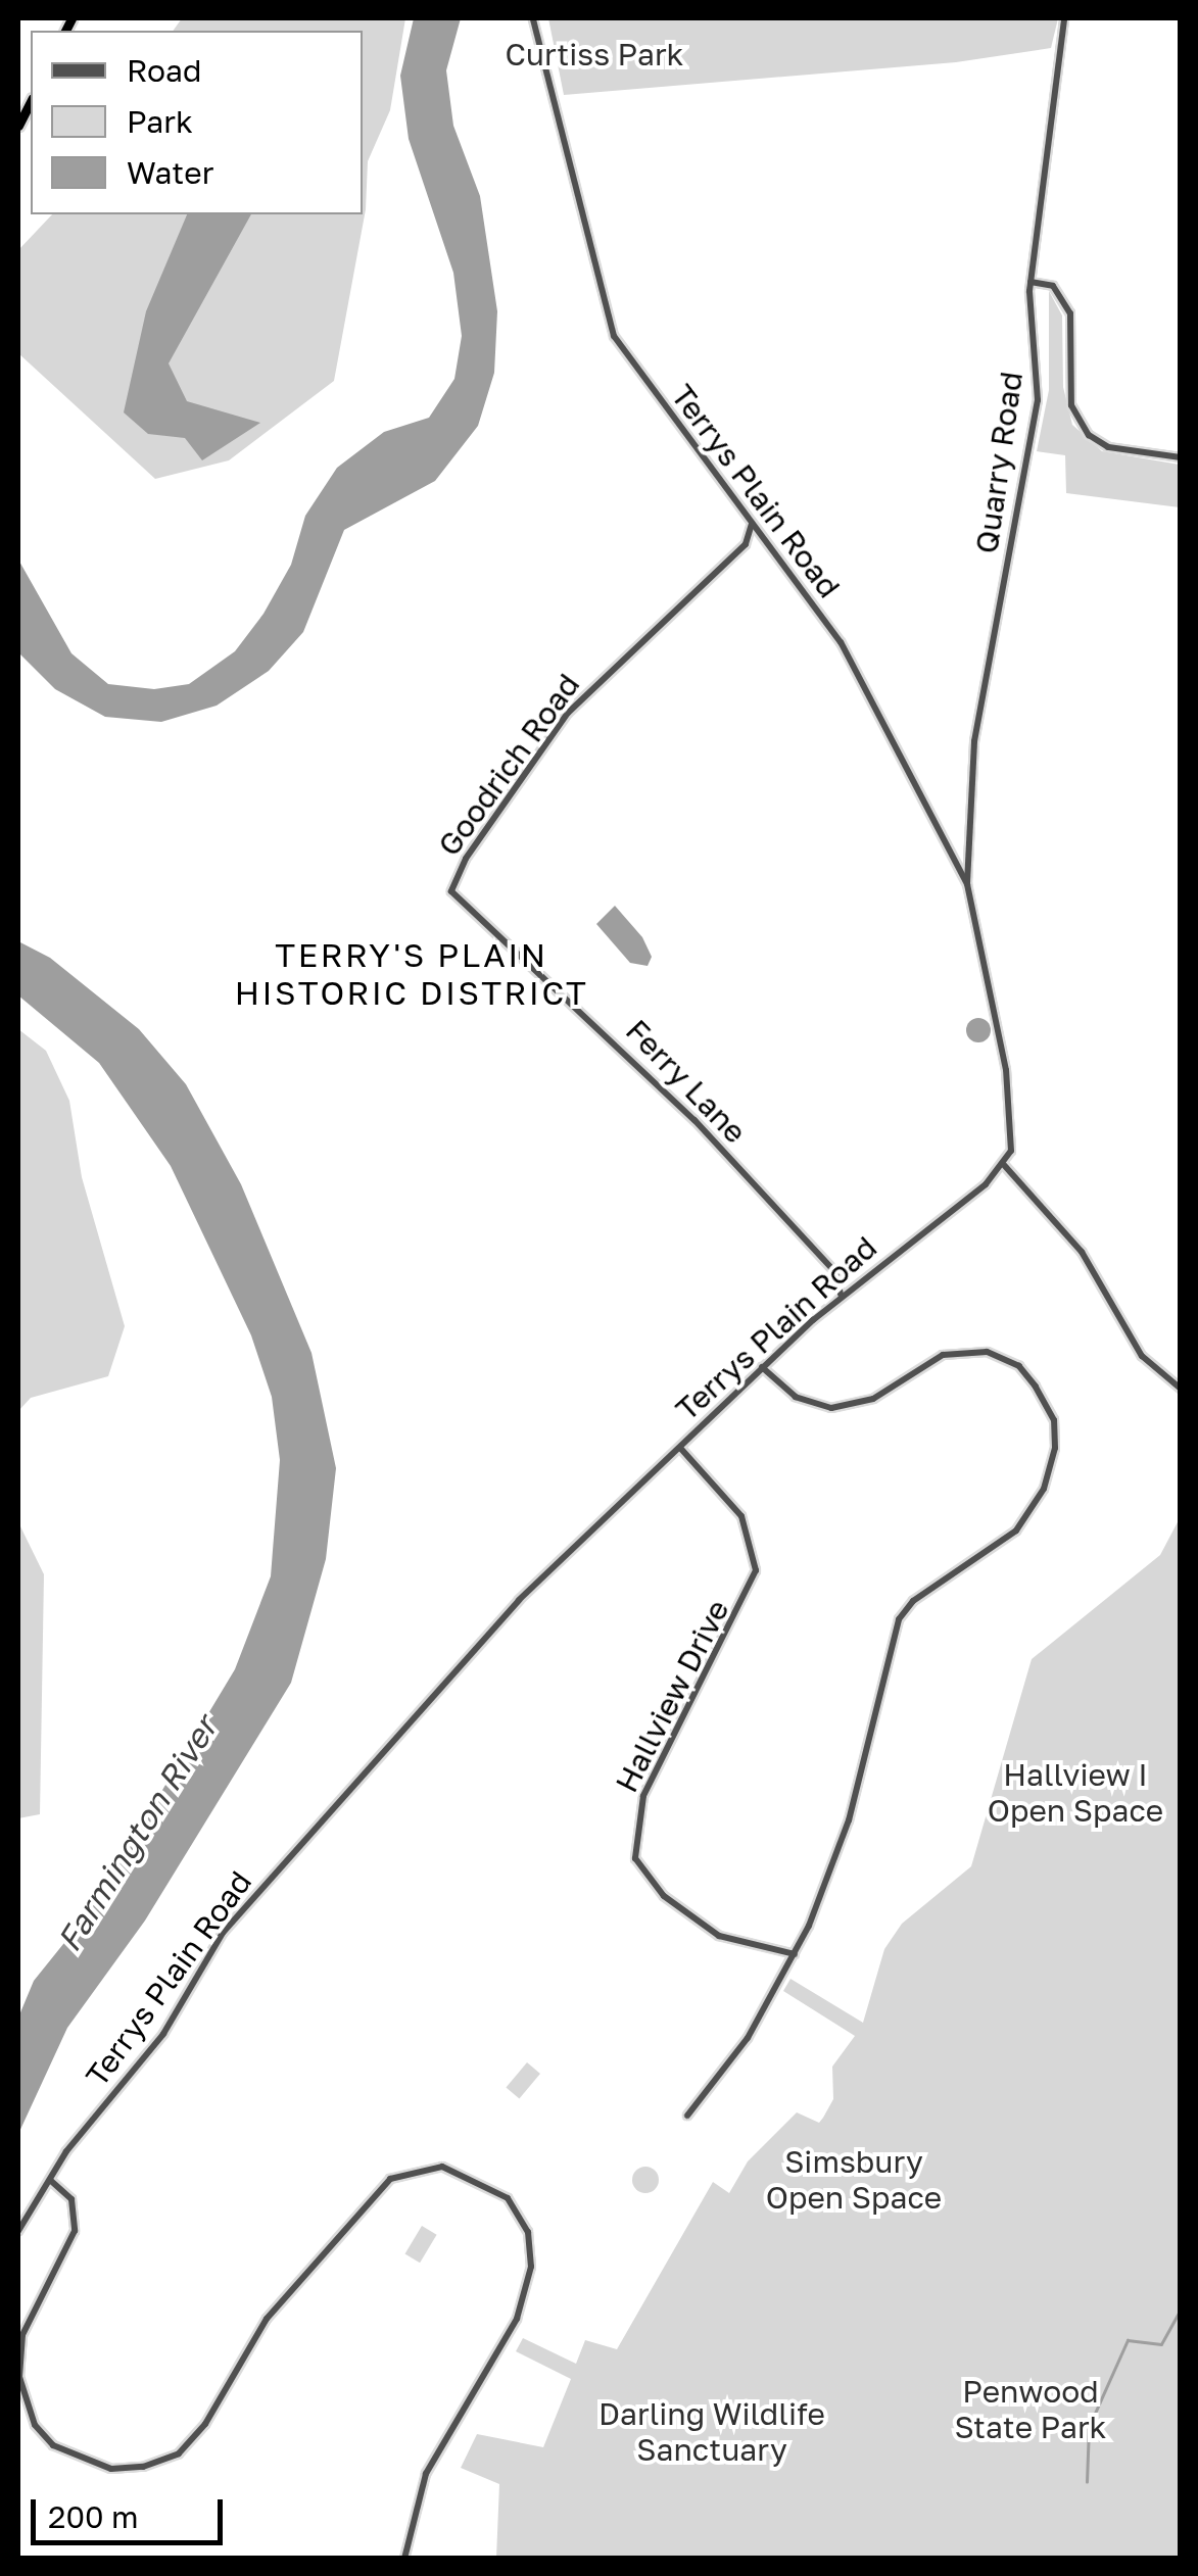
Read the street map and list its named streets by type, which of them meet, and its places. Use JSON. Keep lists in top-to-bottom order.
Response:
{
  "streets": {
    "street": [
      "Quarry Road",
      "Terrys Plain Road",
      "Goodrich Road",
      "Ferry Lane",
      "Hallview Drive"
    ]
  },
  "crossings": [
    ["Quarry Road", "Terrys Plain Road"],
    ["Terrys Plain Road", "Goodrich Road"],
    ["Terrys Plain Road", "Ferry Lane"],
    ["Terrys Plain Road", "Hallview Drive"],
    ["Goodrich Road", "Ferry Lane"]
  ],
  "districts": ["TERRY'S PLAIN HISTORIC DISTRICT"],
  "water": ["Farmington River"],
  "parks": [
    "Curtiss Park",
    "Hallview I Open Space",
    "Simsbury Open Space",
    "Penwood State Park",
    "Darling Wildlife Sanctuary"
  ],
  "legend": ["Road", "Park", "Water"],
  "scale_bar": "200 m"
}
